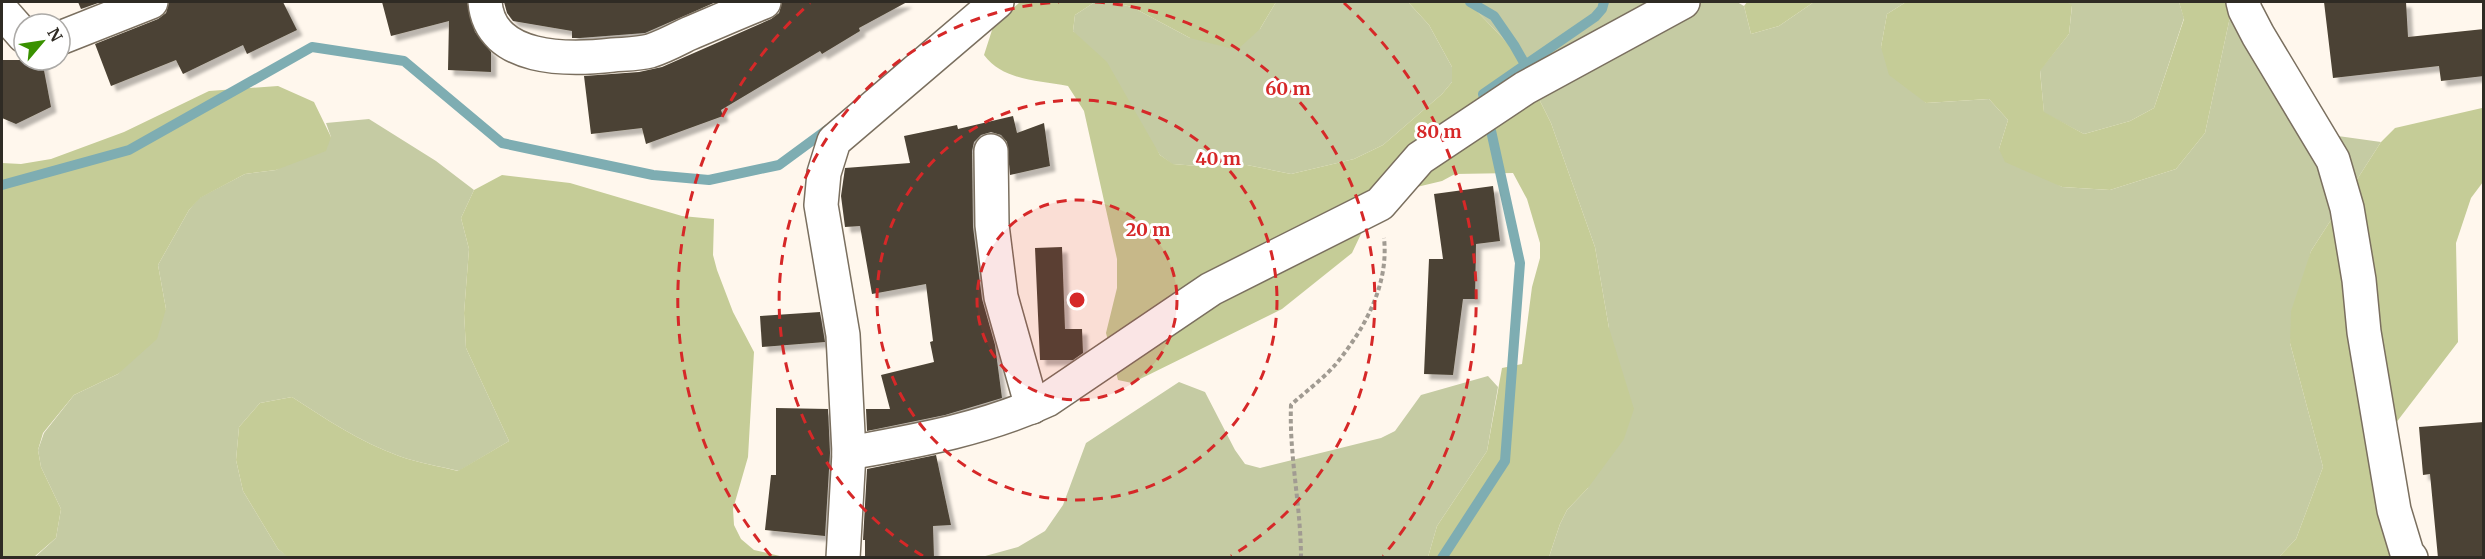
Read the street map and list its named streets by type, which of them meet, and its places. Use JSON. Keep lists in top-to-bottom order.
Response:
{
  "north": "top right",
  "rings": [
    "60 m",
    "80 m",
    "40 m",
    "20 m"
  ]
}
